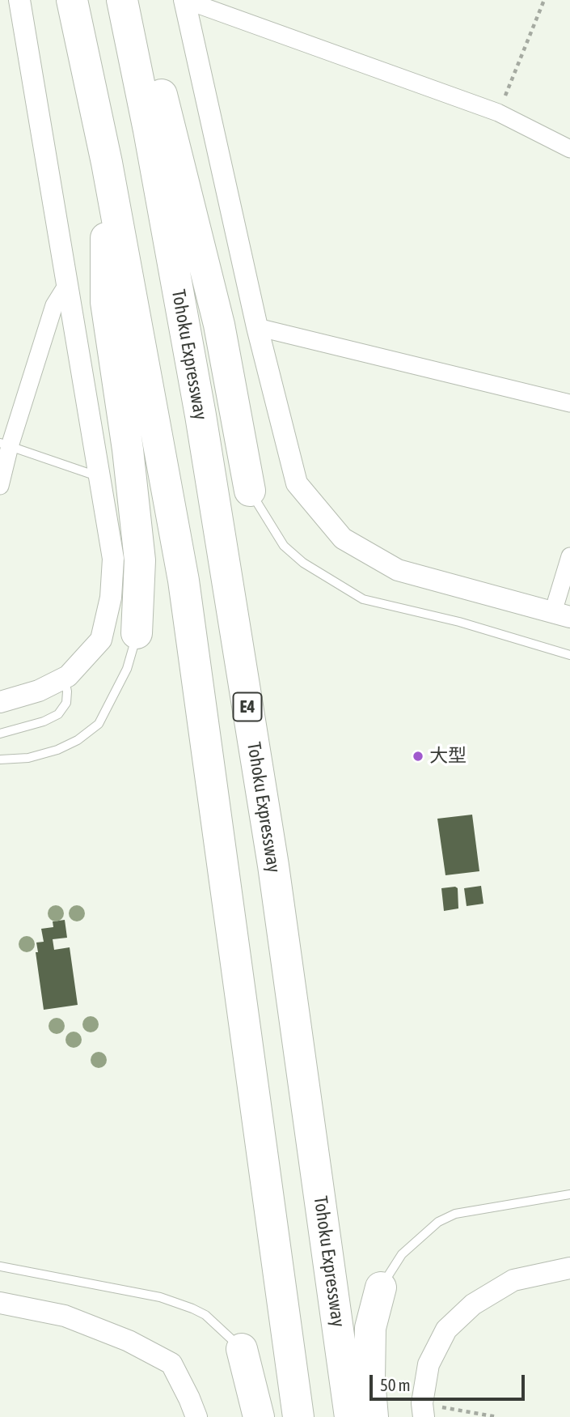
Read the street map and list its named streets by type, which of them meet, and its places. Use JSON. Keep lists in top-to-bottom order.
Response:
{
  "streets": {
    "highway": ["Tohoku Expressway", "E4"]
  },
  "places": ["大型"],
  "scale_bar": "50 m"
}
